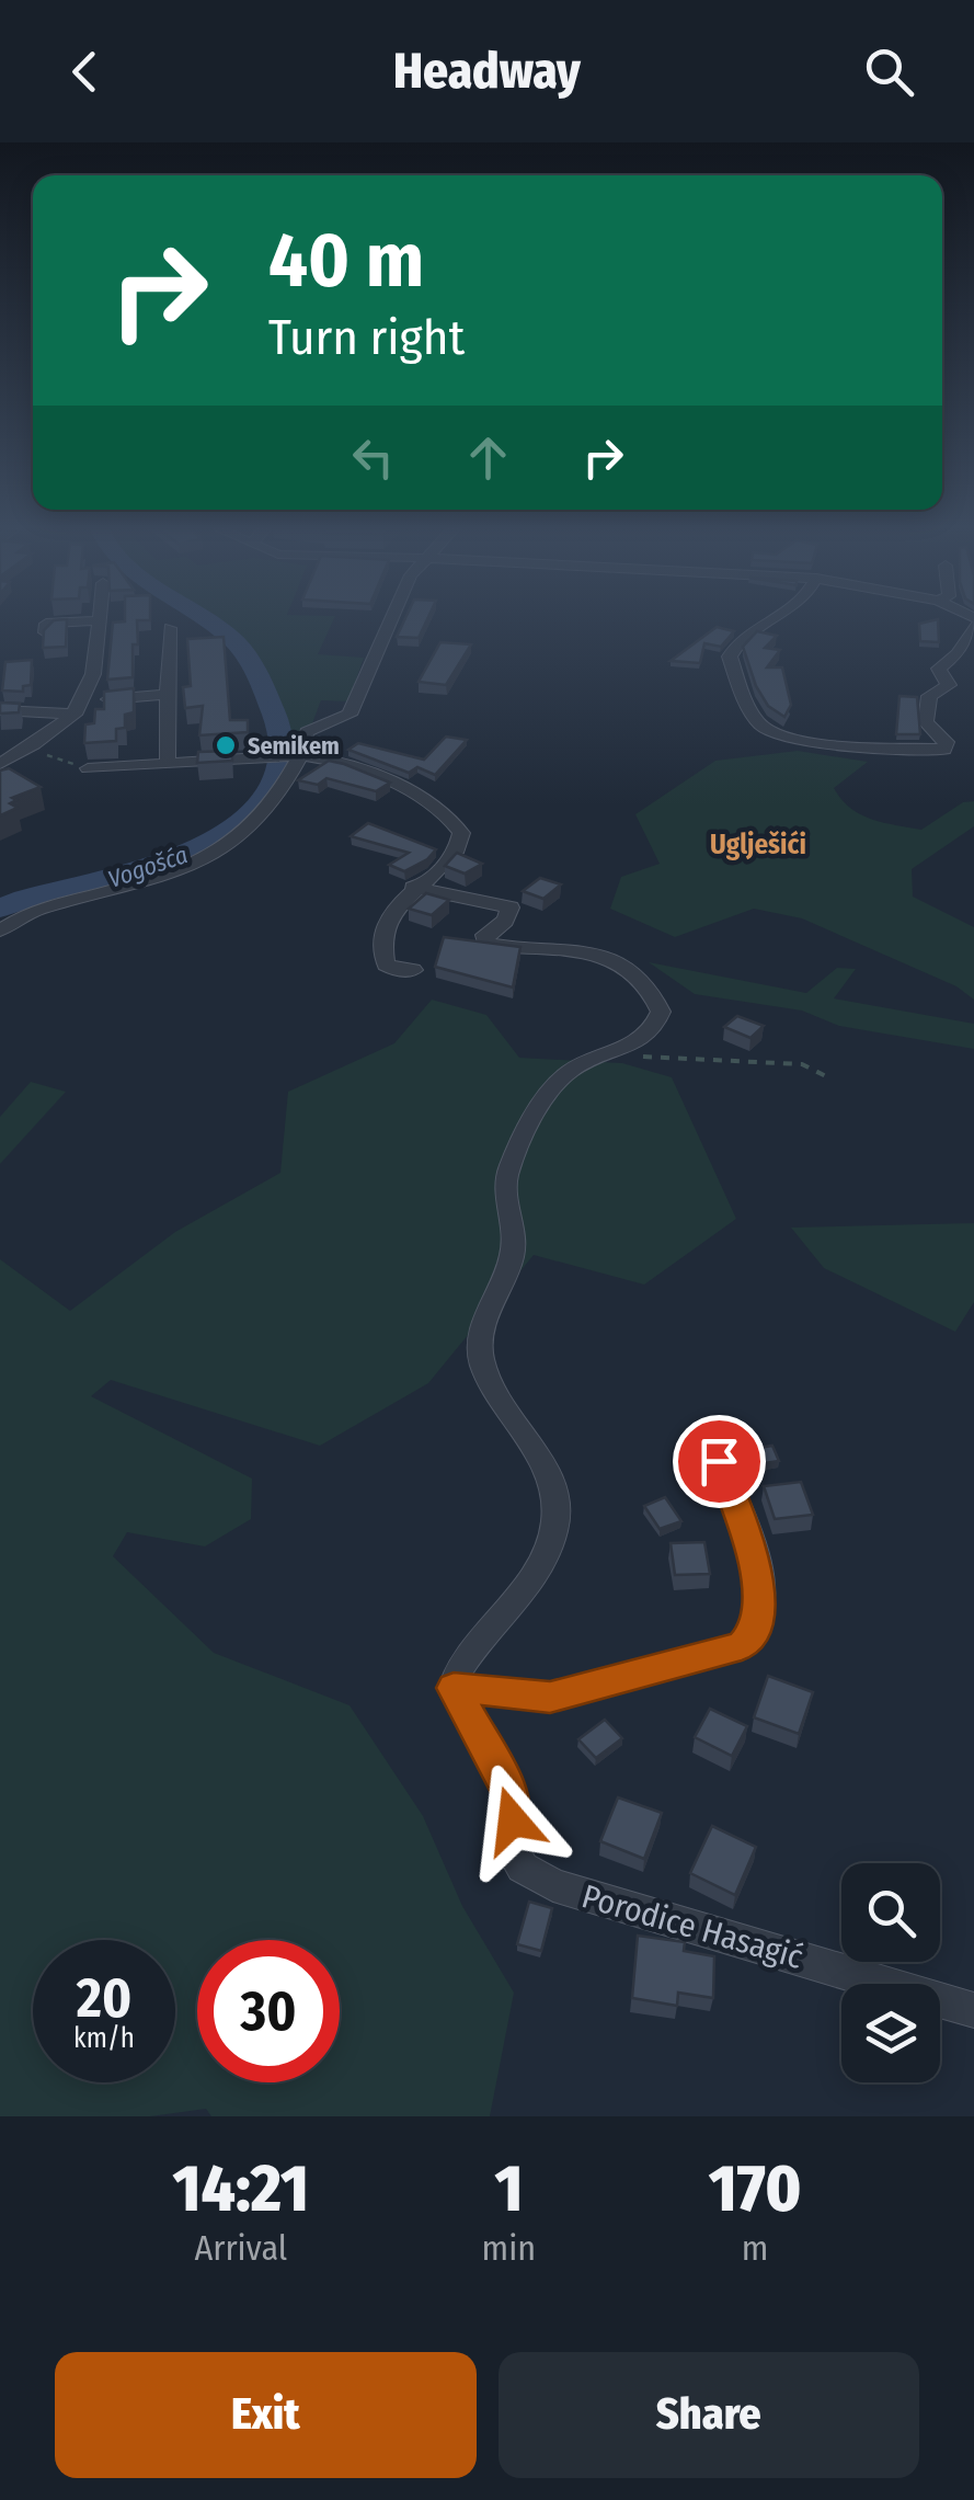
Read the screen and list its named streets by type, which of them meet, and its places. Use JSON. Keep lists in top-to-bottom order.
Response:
{
  "streets": {
    "street": ["Porodice Hasagić"]
  },
  "districts": ["Uglješići"],
  "water": ["Vogošća"],
  "places": ["Semikem"],
  "page": {
    "header": "Headway",
    "turn": ["40 m", "Turn right"],
    "speed": "20 km/h",
    "limit": "30",
    "eta": [
      "14:21",
      "Arrival",
      "1",
      "min",
      "170",
      "m"
    ],
    "buttons": ["Exit", "Share"]
  }
}
